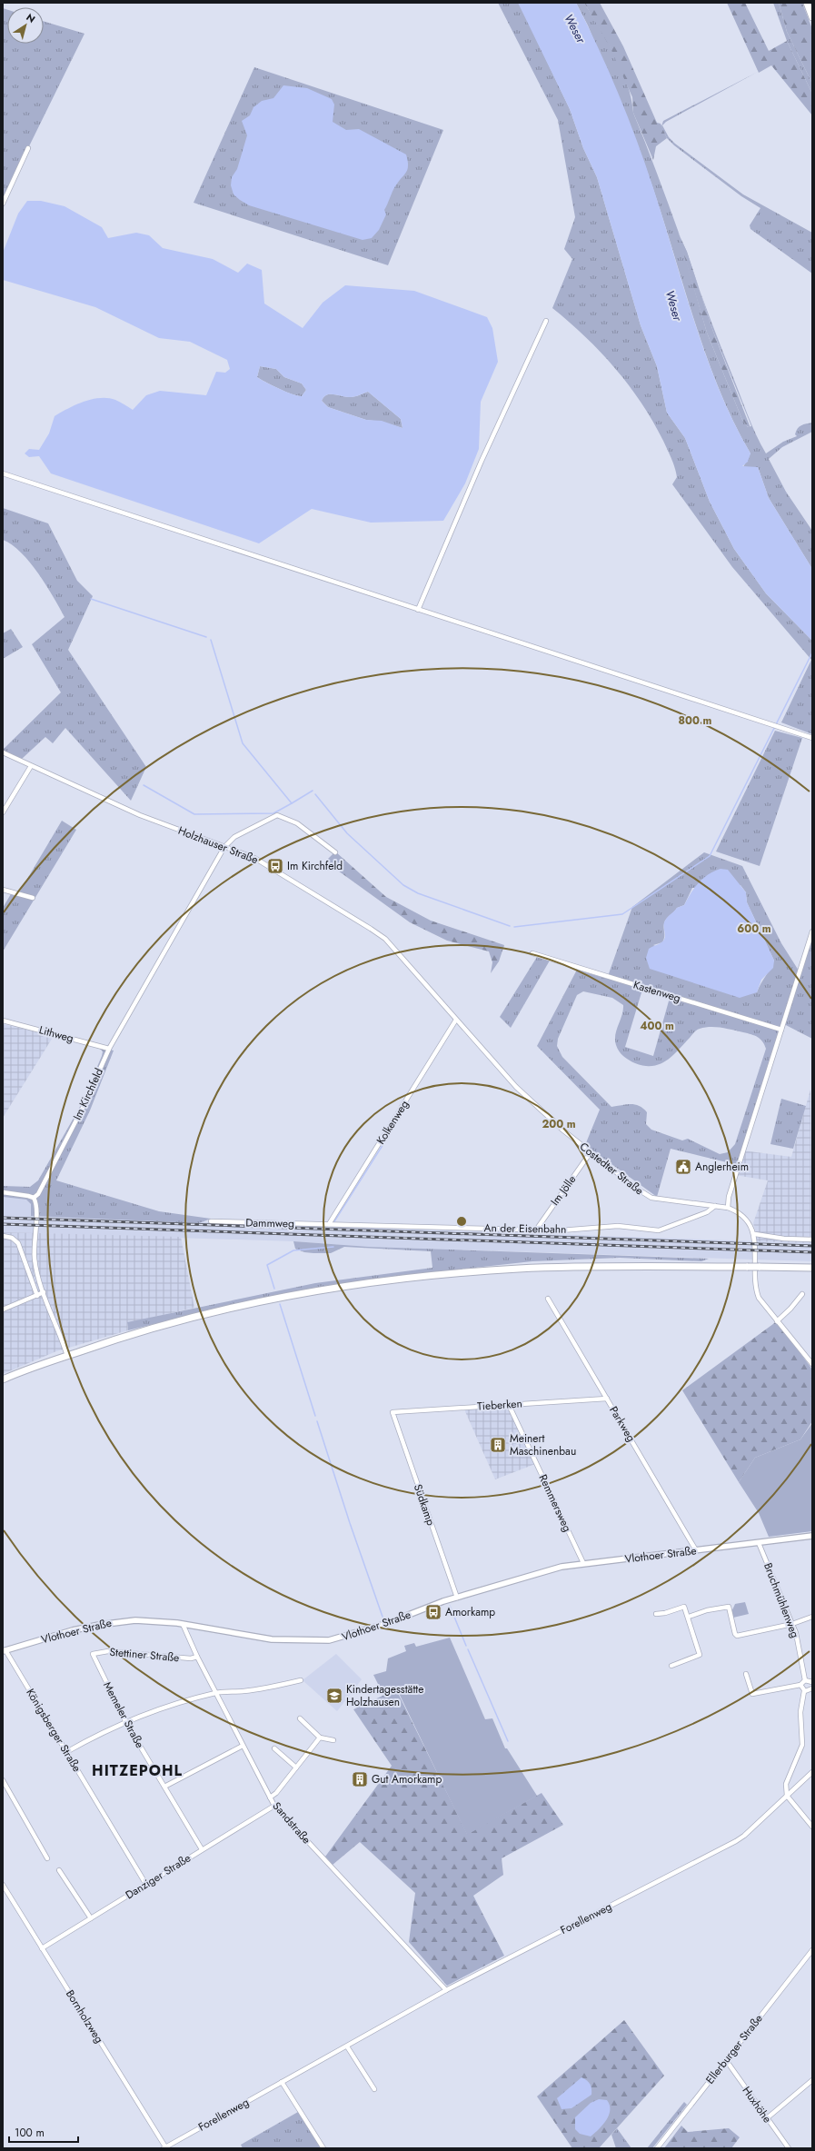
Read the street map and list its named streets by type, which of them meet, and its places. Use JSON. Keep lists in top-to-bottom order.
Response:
{
  "streets": {
    "street": [
      "Holzhauser Straße",
      "Kastenweg",
      "Lithweg",
      "Im Kirchfeld",
      "Kolkenweg",
      "Costedter Straße",
      "Im Jölle",
      "Dammweg",
      "An der Eisenbahn",
      "Tieberken",
      "Parkweg",
      "Remmersweg",
      "Südkamp",
      "Vlothoer Straße",
      "Bruchmühlenweg",
      "Stettiner Straße",
      "Memeler Straße",
      "Königsberger Straße",
      "Sandstraße",
      "Danziger Straße",
      "Forellenweg",
      "Bornholzweg",
      "Ellerburger Straße",
      "Huxhöhe"
    ]
  },
  "crossings": [
    ["Holzhauser Straße", "Im Kirchfeld"],
    ["Holzhauser Straße", "Kolkenweg"],
    ["Holzhauser Straße", "Costedter Straße"],
    ["Lithweg", "Im Kirchfeld"],
    ["Kolkenweg", "Costedter Straße"],
    ["Kolkenweg", "Dammweg"],
    ["Kolkenweg", "An der Eisenbahn"],
    ["Costedter Straße", "Im Jölle"],
    ["Costedter Straße", "An der Eisenbahn"],
    ["Im Jölle", "An der Eisenbahn"],
    ["Dammweg", "An der Eisenbahn"],
    ["Tieberken", "Parkweg"],
    ["Tieberken", "Remmersweg"],
    ["Tieberken", "Südkamp"],
    ["Parkweg", "Vlothoer Straße"],
    ["Remmersweg", "Vlothoer Straße"],
    ["Südkamp", "Vlothoer Straße"],
    ["Vlothoer Straße", "Bruchmühlenweg"],
    ["Vlothoer Straße", "Königsberger Straße"],
    ["Vlothoer Straße", "Sandstraße"],
    ["Stettiner Straße", "Memeler Straße"],
    ["Stettiner Straße", "Sandstraße"],
    ["Memeler Straße", "Danziger Straße"],
    ["Königsberger Straße", "Danziger Straße"],
    ["Sandstraße", "Danziger Straße"],
    ["Sandstraße", "Forellenweg"],
    ["Danziger Straße", "Bornholzweg"],
    ["Forellenweg", "Bornholzweg"],
    ["Ellerburger Straße", "Huxhöhe"]
  ],
  "districts": ["HITZEPOHL"],
  "water": ["Weser"],
  "places": {
    "bus stop": ["Im Kirchfeld", "Amorkamp"],
    "public building": ["Anglerheim"],
    "building": ["Meinert Maschinenbau", "Gut Amorkamp"],
    "school or university": ["Kindertagesstätte Holzhausen"]
  },
  "scale_bar": "100 m",
  "north": "top right",
  "rings": [
    "800 m",
    "600 m",
    "400 m",
    "200 m"
  ]
}
